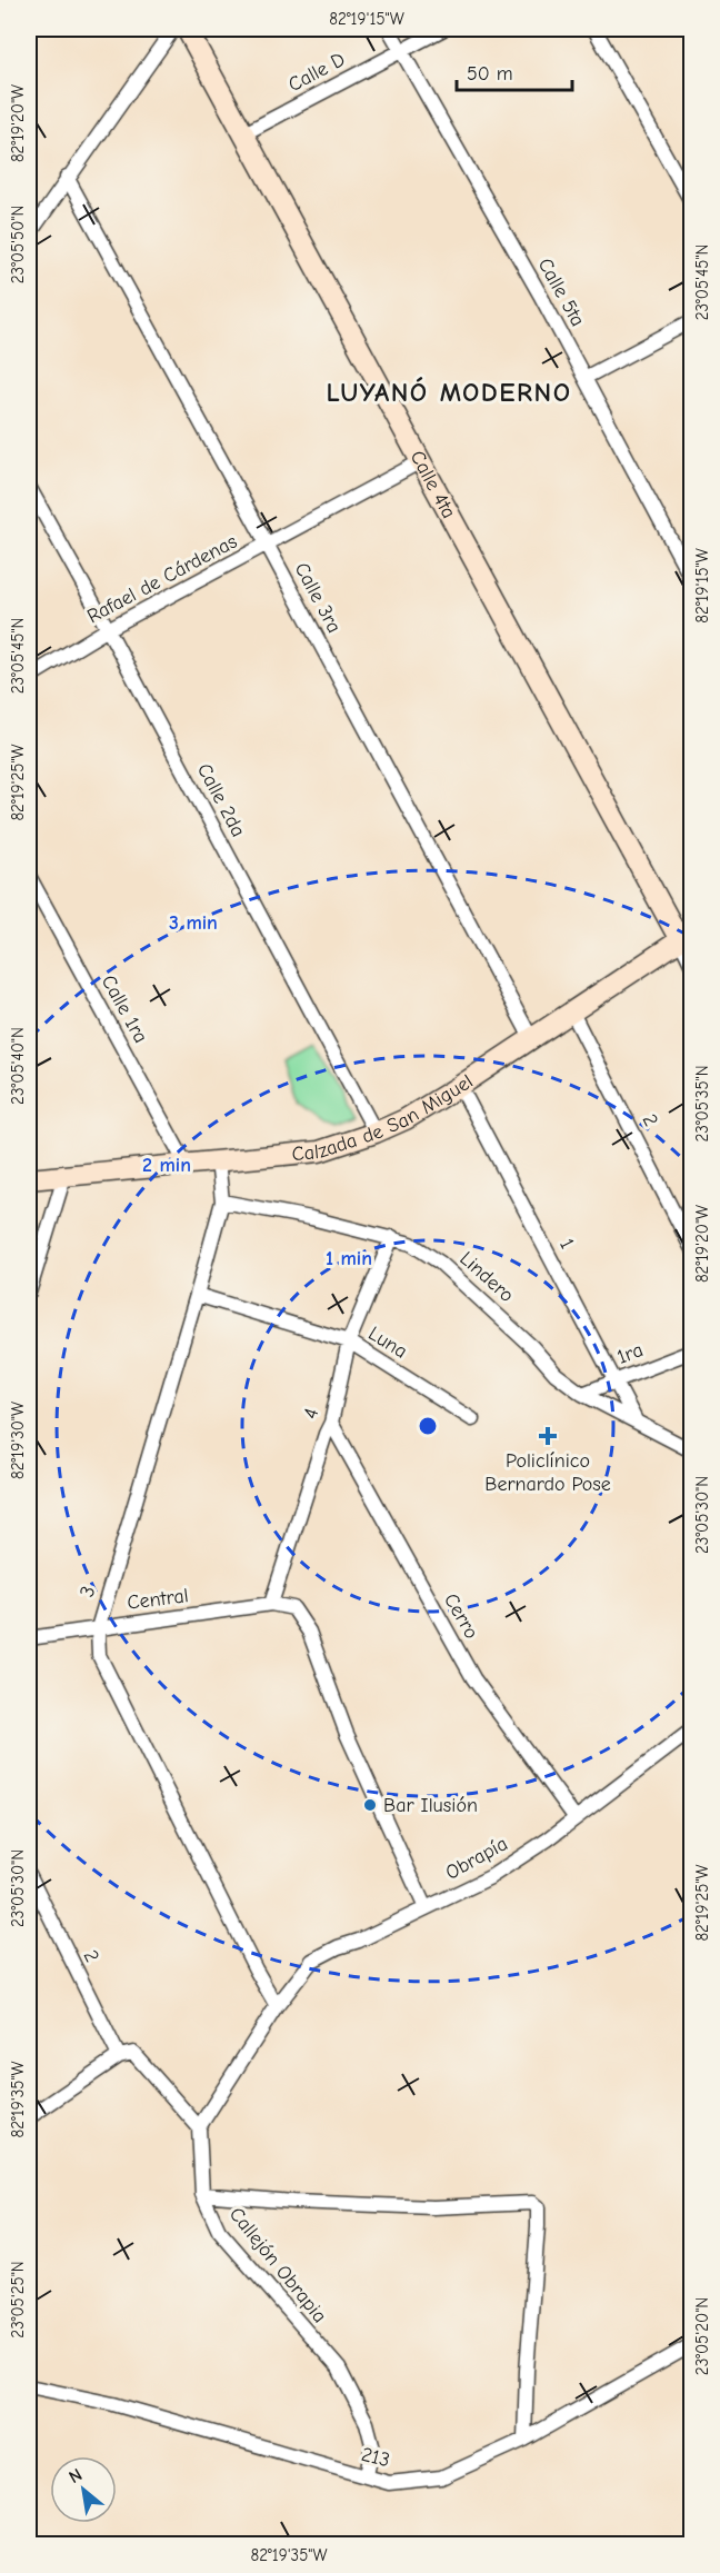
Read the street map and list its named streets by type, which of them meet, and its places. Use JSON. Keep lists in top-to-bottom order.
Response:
{
  "streets": {
    "main road": ["Calle 4ta", "Calzada de San Miguel"],
    "street": [
      "Calle D",
      "Calle 5ta",
      "Rafael de Cárdenas",
      "Calle 3ra",
      "Calle 2da",
      "Calle 1ra",
      "2",
      "1",
      "Lindero",
      "Luna",
      "1ra",
      "4",
      "3",
      "Central",
      "Cerro",
      "Obrapía",
      "Callejón Obrapia",
      "213"
    ]
  },
  "crossings": [
    ["Calle D", "Calle 5ta"],
    ["Calle D", "Calle 4ta"],
    ["Calle 4ta", "Rafael de Cárdenas"],
    ["Calle 4ta", "Calzada de San Miguel"],
    ["Rafael de Cárdenas", "Calle 3ra"],
    ["Rafael de Cárdenas", "Calle 2da"],
    ["Calle 3ra", "Calzada de San Miguel"],
    ["Calle 2da", "Calzada de San Miguel"],
    ["Calle 1ra", "Calzada de San Miguel"],
    ["Calzada de San Miguel", "2"],
    ["Calzada de San Miguel", "1"],
    ["Calzada de San Miguel", "3"],
    ["1", "Lindero"],
    ["1", "1ra"],
    ["Lindero", "1ra"],
    ["Lindero", "4"],
    ["Lindero", "3"],
    ["Luna", "4"],
    ["Luna", "3"],
    ["4", "Central"],
    ["4", "Cerro"],
    ["3", "Central"],
    ["3", "Obrapía"],
    ["Central", "Obrapía"],
    ["Cerro", "Obrapía"],
    ["Callejón Obrapia", "213"]
  ],
  "districts": ["LUYANÓ MODERNO"],
  "places": {
    "health": ["Policlínico Bernardo Pose"],
    "other": ["Bar Ilusión"]
  },
  "scale_bar": "50 m",
  "north": "top left",
  "coordinates": [
    "82°19'15\"W",
    "82°19'20\"W",
    "23°05'50\"N",
    "23°05'45\"N",
    "82°19'25\"W",
    "23°05'40\"N",
    "23°05'35\"N",
    "82°19'30\"W",
    "23°05'30\"N",
    "82°19'35\"W",
    "23°05'25\"N",
    "23°05'20\"N"
  ],
  "rings": ["3 min", "2 min", "1 min"]
}
